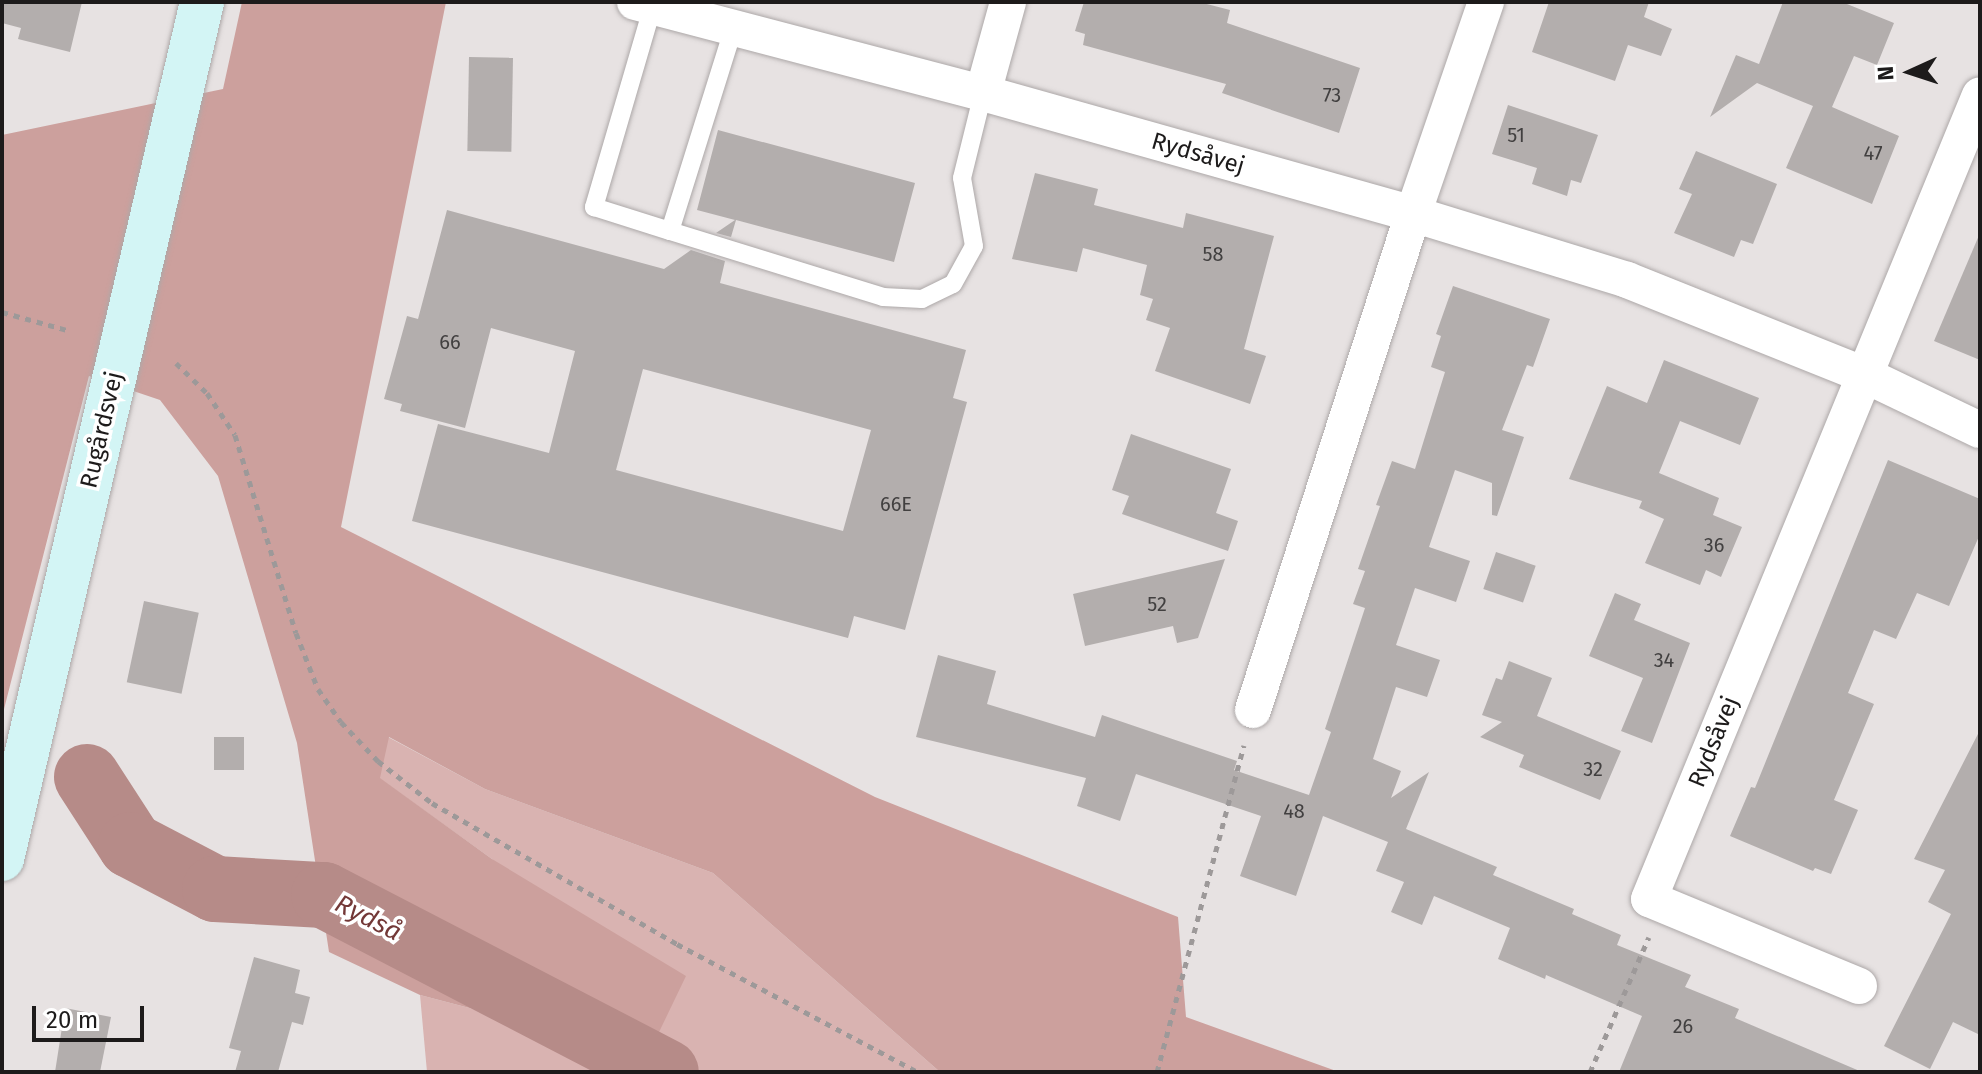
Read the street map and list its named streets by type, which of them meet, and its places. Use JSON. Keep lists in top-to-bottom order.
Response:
{
  "streets": {
    "main road": ["Rugårdsvej"],
    "street": ["Rydsåvej"]
  },
  "water": ["Rydså"],
  "house_numbers": [
    "73",
    "51",
    "47",
    "58",
    "66",
    "66E",
    "36",
    "52",
    "34",
    "32",
    "48",
    "26"
  ],
  "scale_bar": "20 m",
  "north": "left"
}
